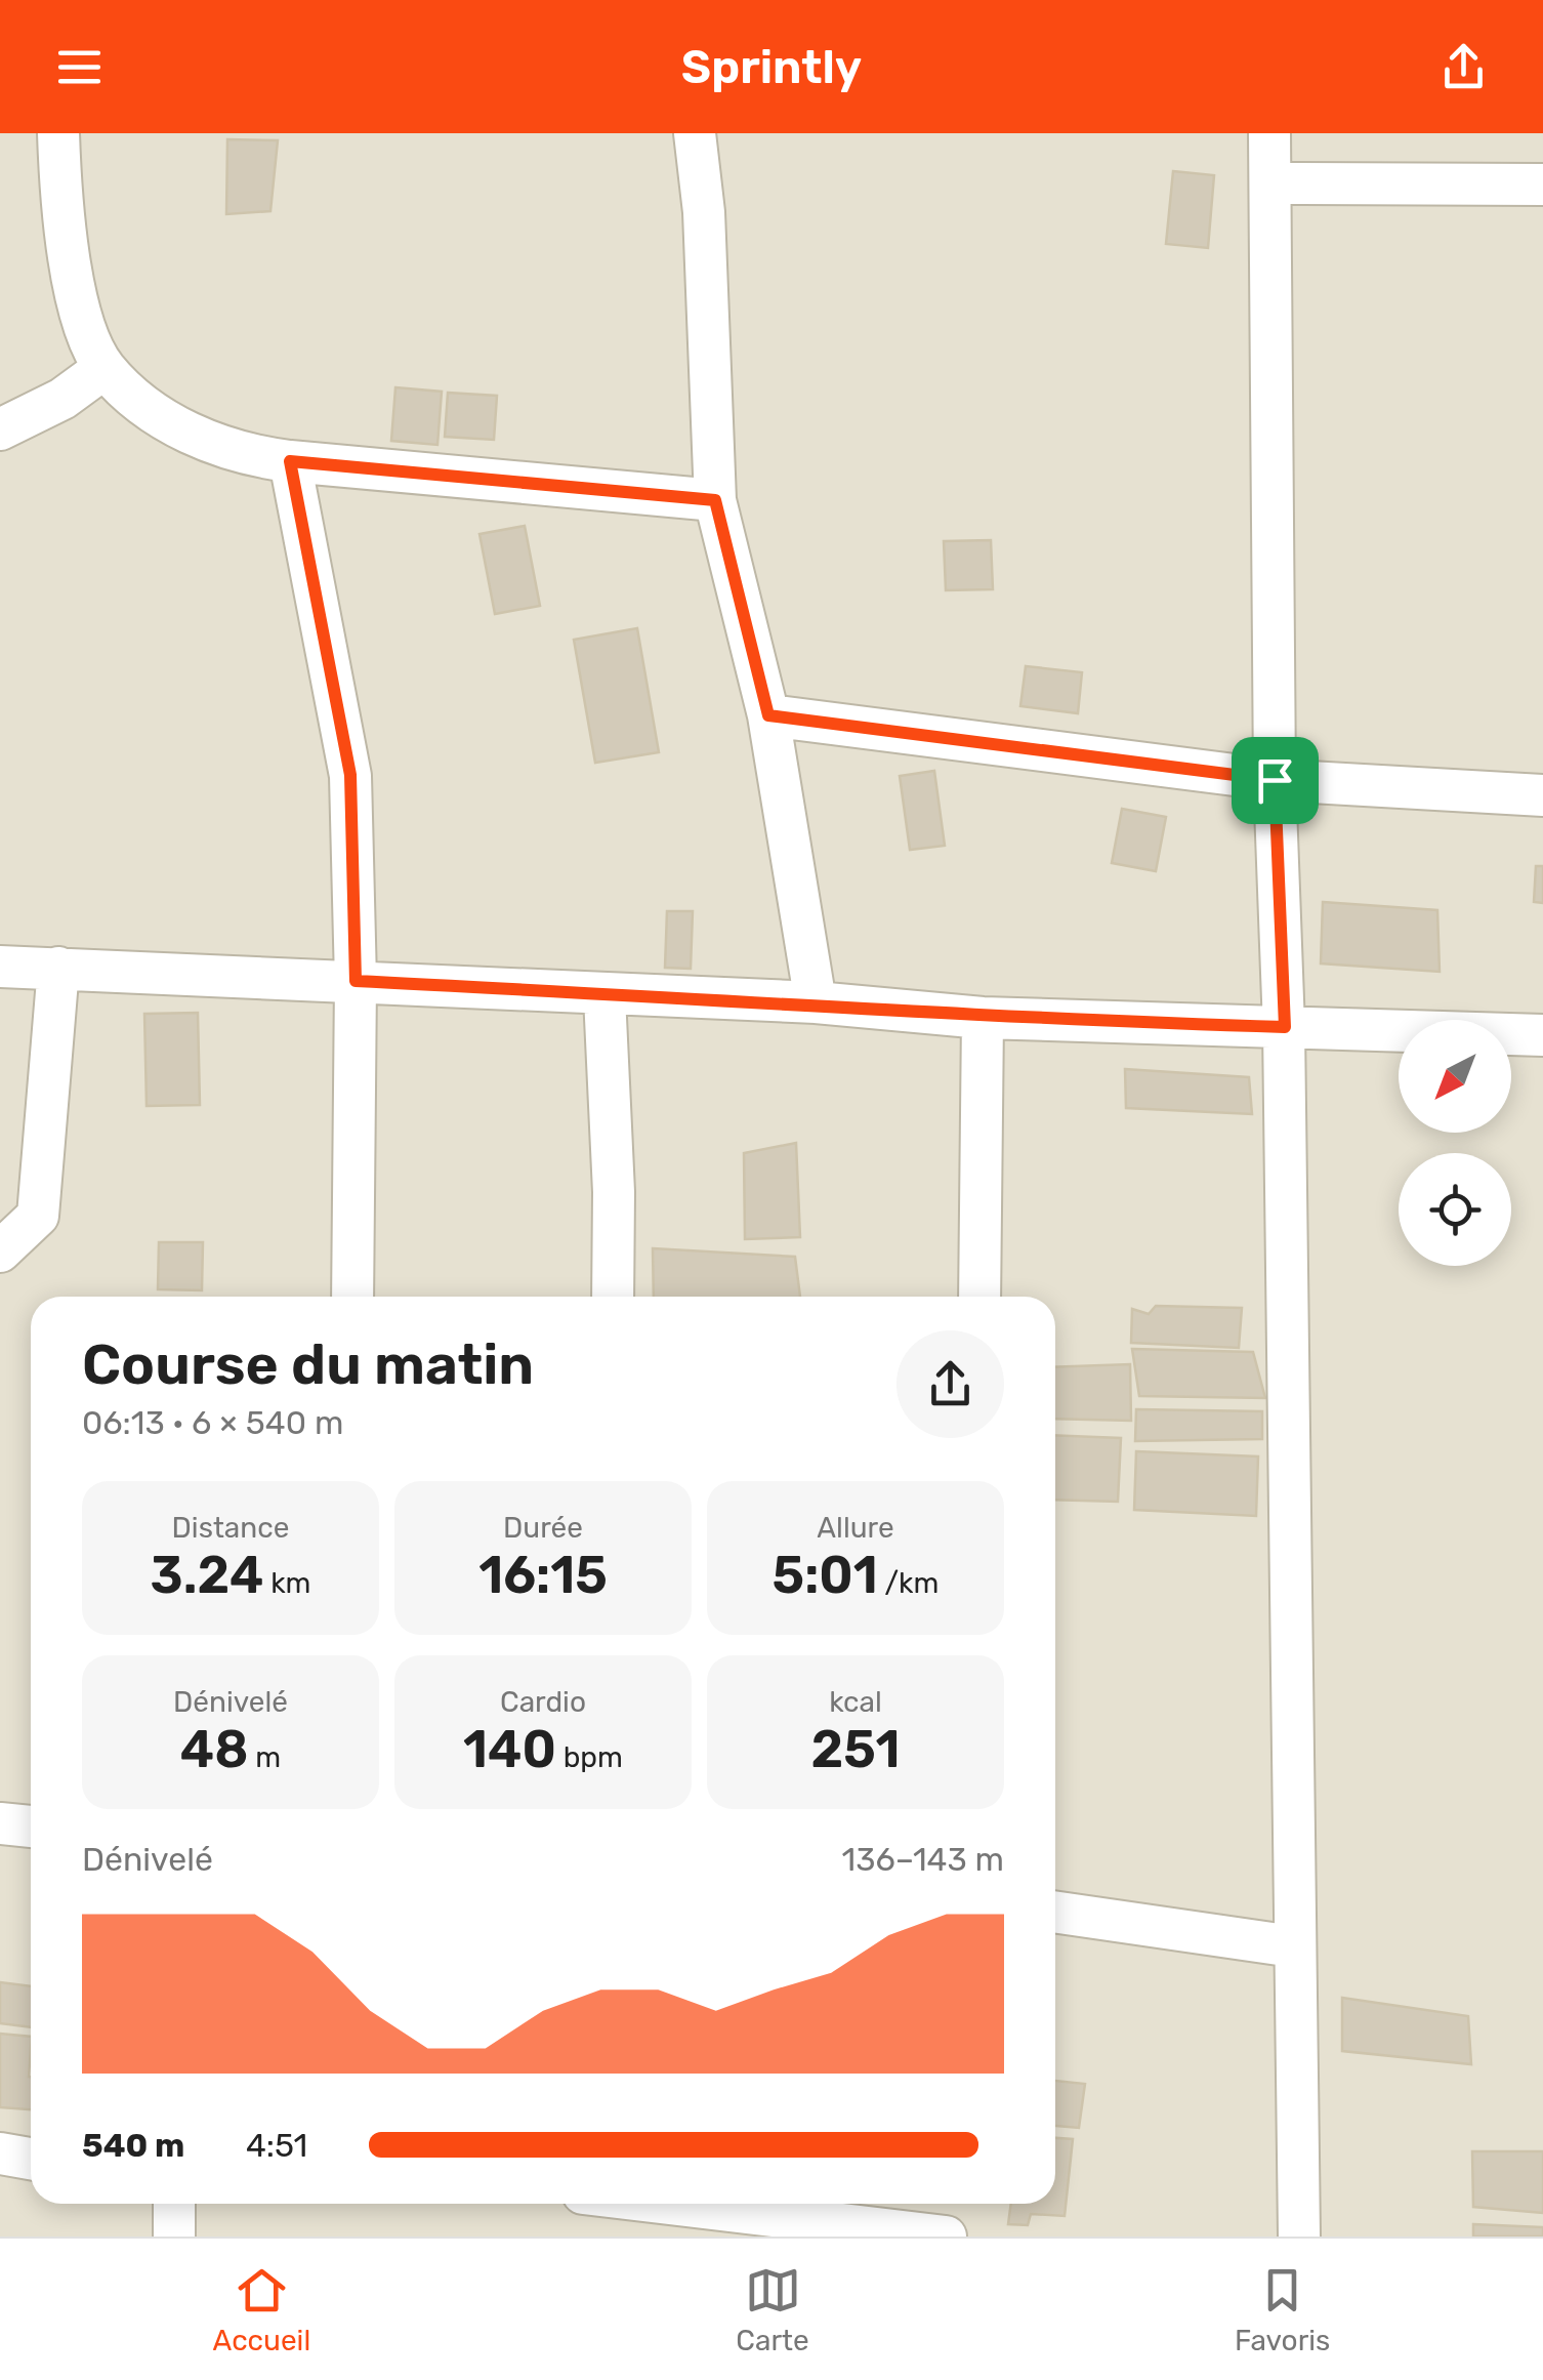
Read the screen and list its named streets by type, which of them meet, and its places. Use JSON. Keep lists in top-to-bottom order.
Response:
{
  "north": "bottom left",
  "page": {
    "header": "Sprintly",
    "heading": ["Course du matin", "06:13 · 6 × 540 m"],
    "stats": [
      ["Distance", "3.24 km"],
      ["Durée", "16:15"],
      ["Allure", "5:01 /km"],
      ["Dénivelé", "48 m"],
      ["Cardio", "140 bpm"],
      ["kcal", "251"]
    ],
    "chart": ["Dénivelé", "136–143 m"],
    "list": [
      {
        "name": "540 m",
        "note": "4:51"
      }
    ],
    "tabs": ["Accueil", "Carte", "Favoris"]
  }
}
